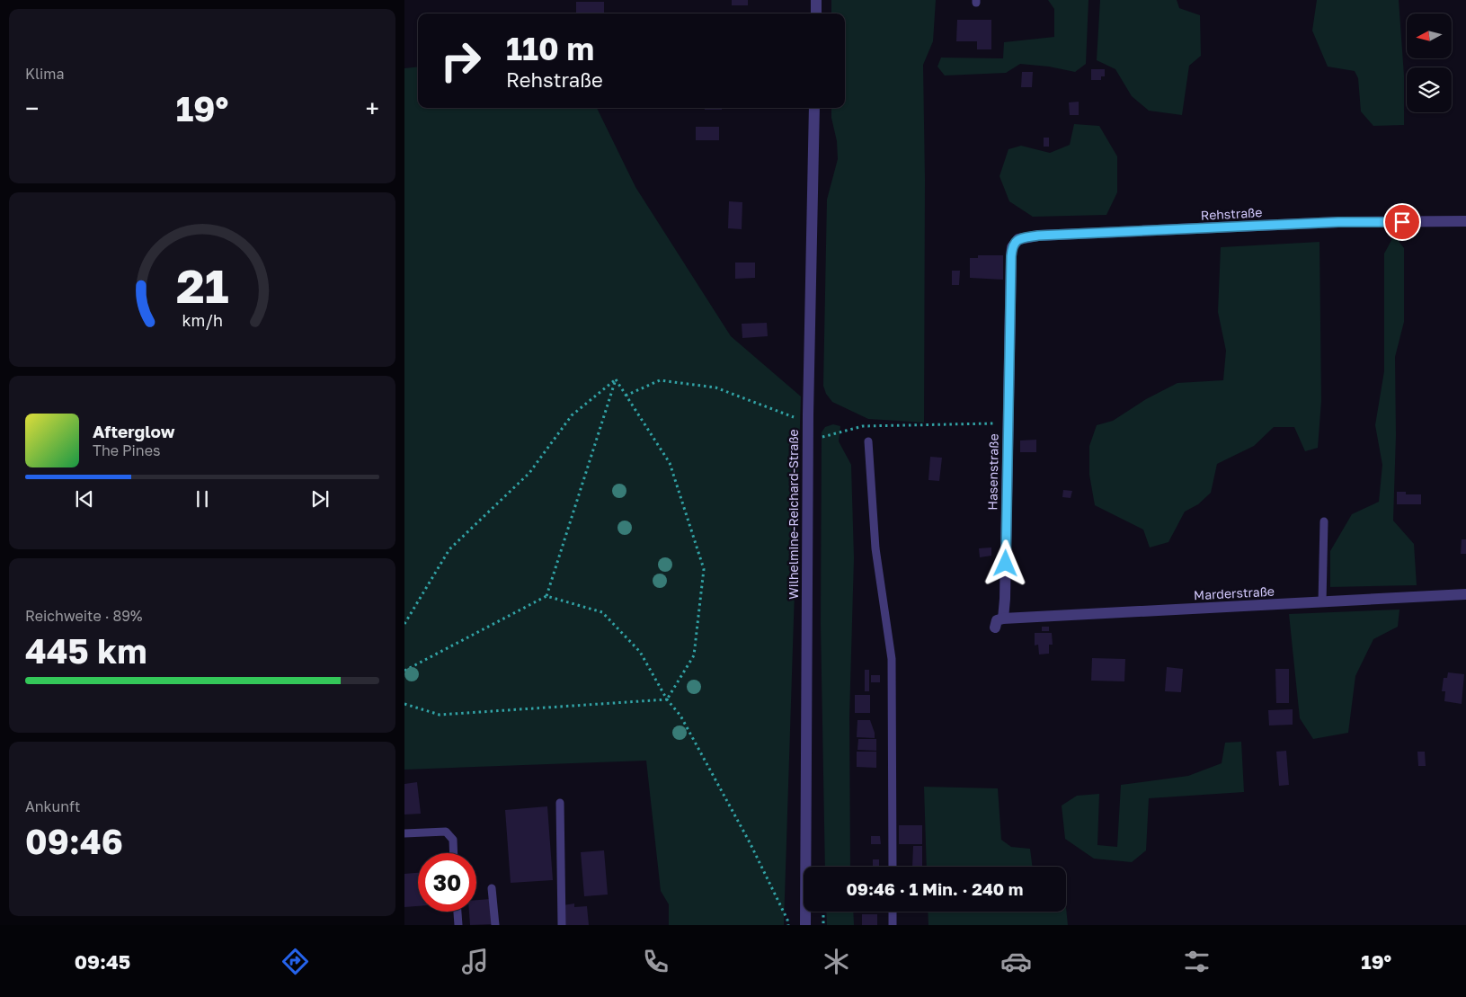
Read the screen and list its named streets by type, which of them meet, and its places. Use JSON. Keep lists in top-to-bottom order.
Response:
{
  "streets": {
    "street": [
      "Rehstraße",
      "Hasenstraße",
      "Wilhelmine-Reichard-Straße",
      "Marderstraße"
    ]
  },
  "crossings": [
    ["Rehstraße", "Hasenstraße"],
    ["Hasenstraße", "Marderstraße"]
  ],
  "north": "left",
  "page": {
    "tile": [
      "Klima",
      ["Reichweite · 89%", "445 km"],
      ["Ankunft", "09:46"]
    ],
    "turn": ["110 m", "Rehstraße"],
    "heat": ["−", "19°", "+"],
    "song": ["Afterglow", "The Pines"],
    "limit": "30",
    "trip": "09:46 · 1 Min. · 240 m",
    "tabs": ["09:45", "19°"],
    "gauge": ["21", "km/h"]
  }
}
